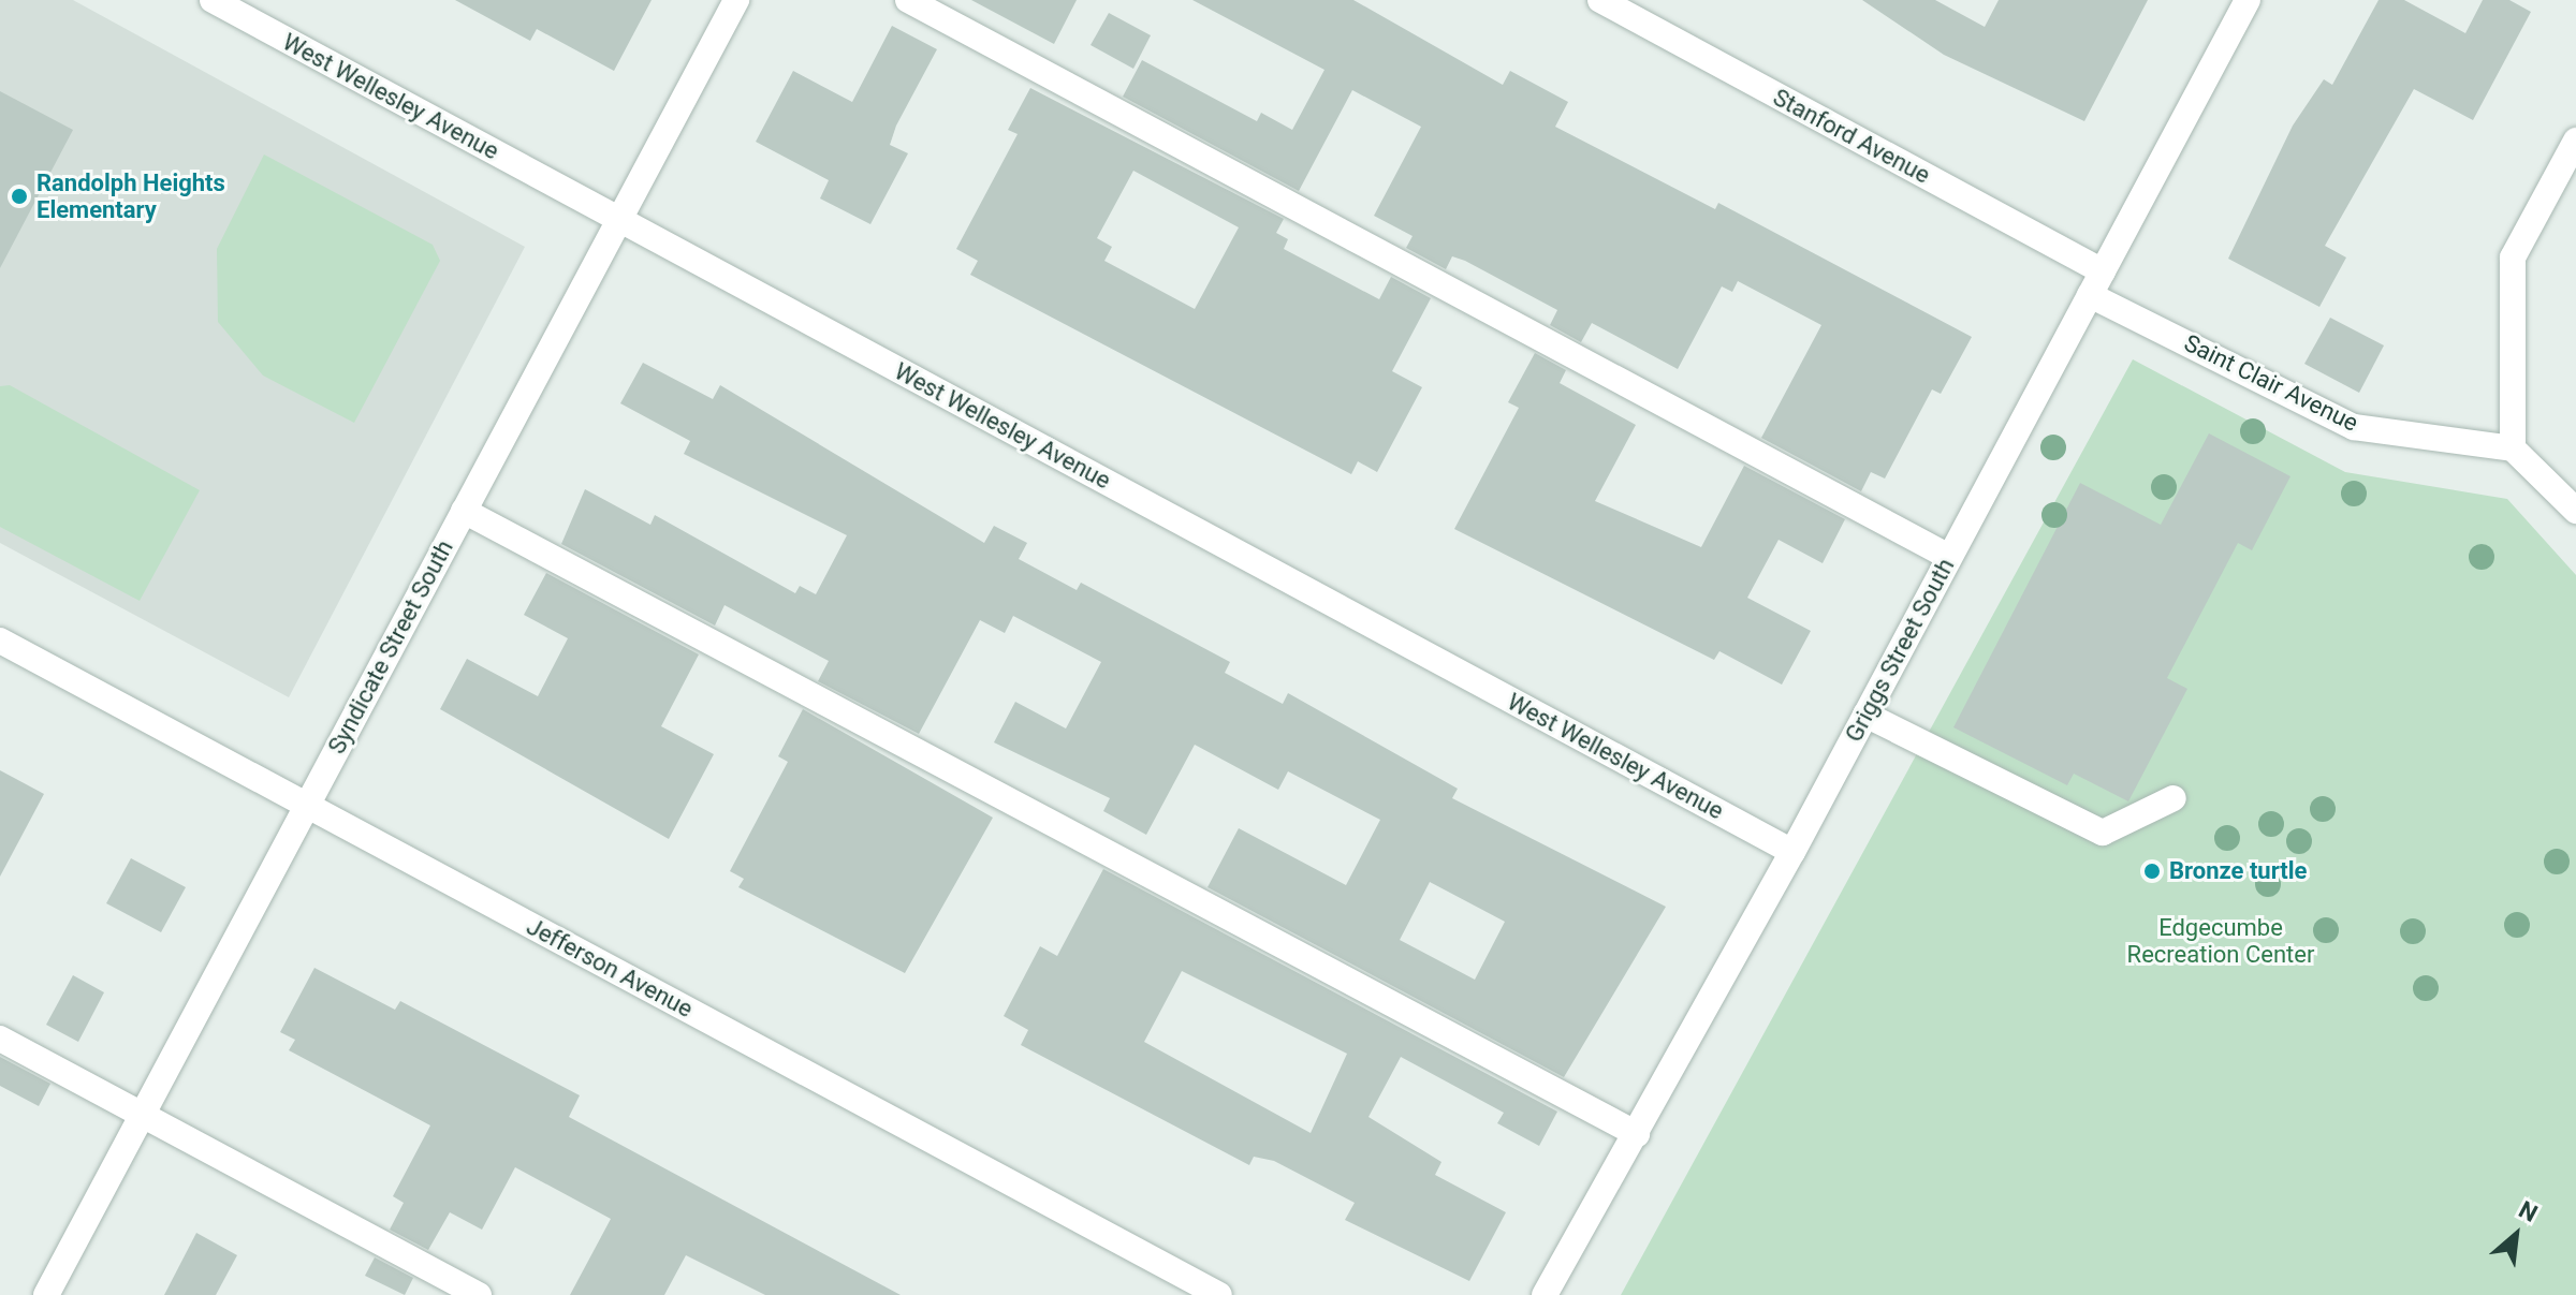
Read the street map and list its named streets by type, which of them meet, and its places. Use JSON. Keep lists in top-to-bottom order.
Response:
{
  "streets": {
    "street": [
      "West Wellesley Avenue",
      "Stanford Avenue",
      "Saint Clair Avenue",
      "Syndicate Street South",
      "Griggs Street South",
      "Jefferson Avenue"
    ]
  },
  "crossings": [
    ["West Wellesley Avenue", "Syndicate Street South"],
    ["West Wellesley Avenue", "Griggs Street South"],
    ["Stanford Avenue", "Saint Clair Avenue"],
    ["Stanford Avenue", "Griggs Street South"],
    ["Saint Clair Avenue", "Griggs Street South"],
    ["Syndicate Street South", "Jefferson Avenue"]
  ],
  "parks": ["Edgecumbe Recreation Center"],
  "places": ["Randolph Heights Elementary", "Bronze turtle"],
  "north": "top right"
}
